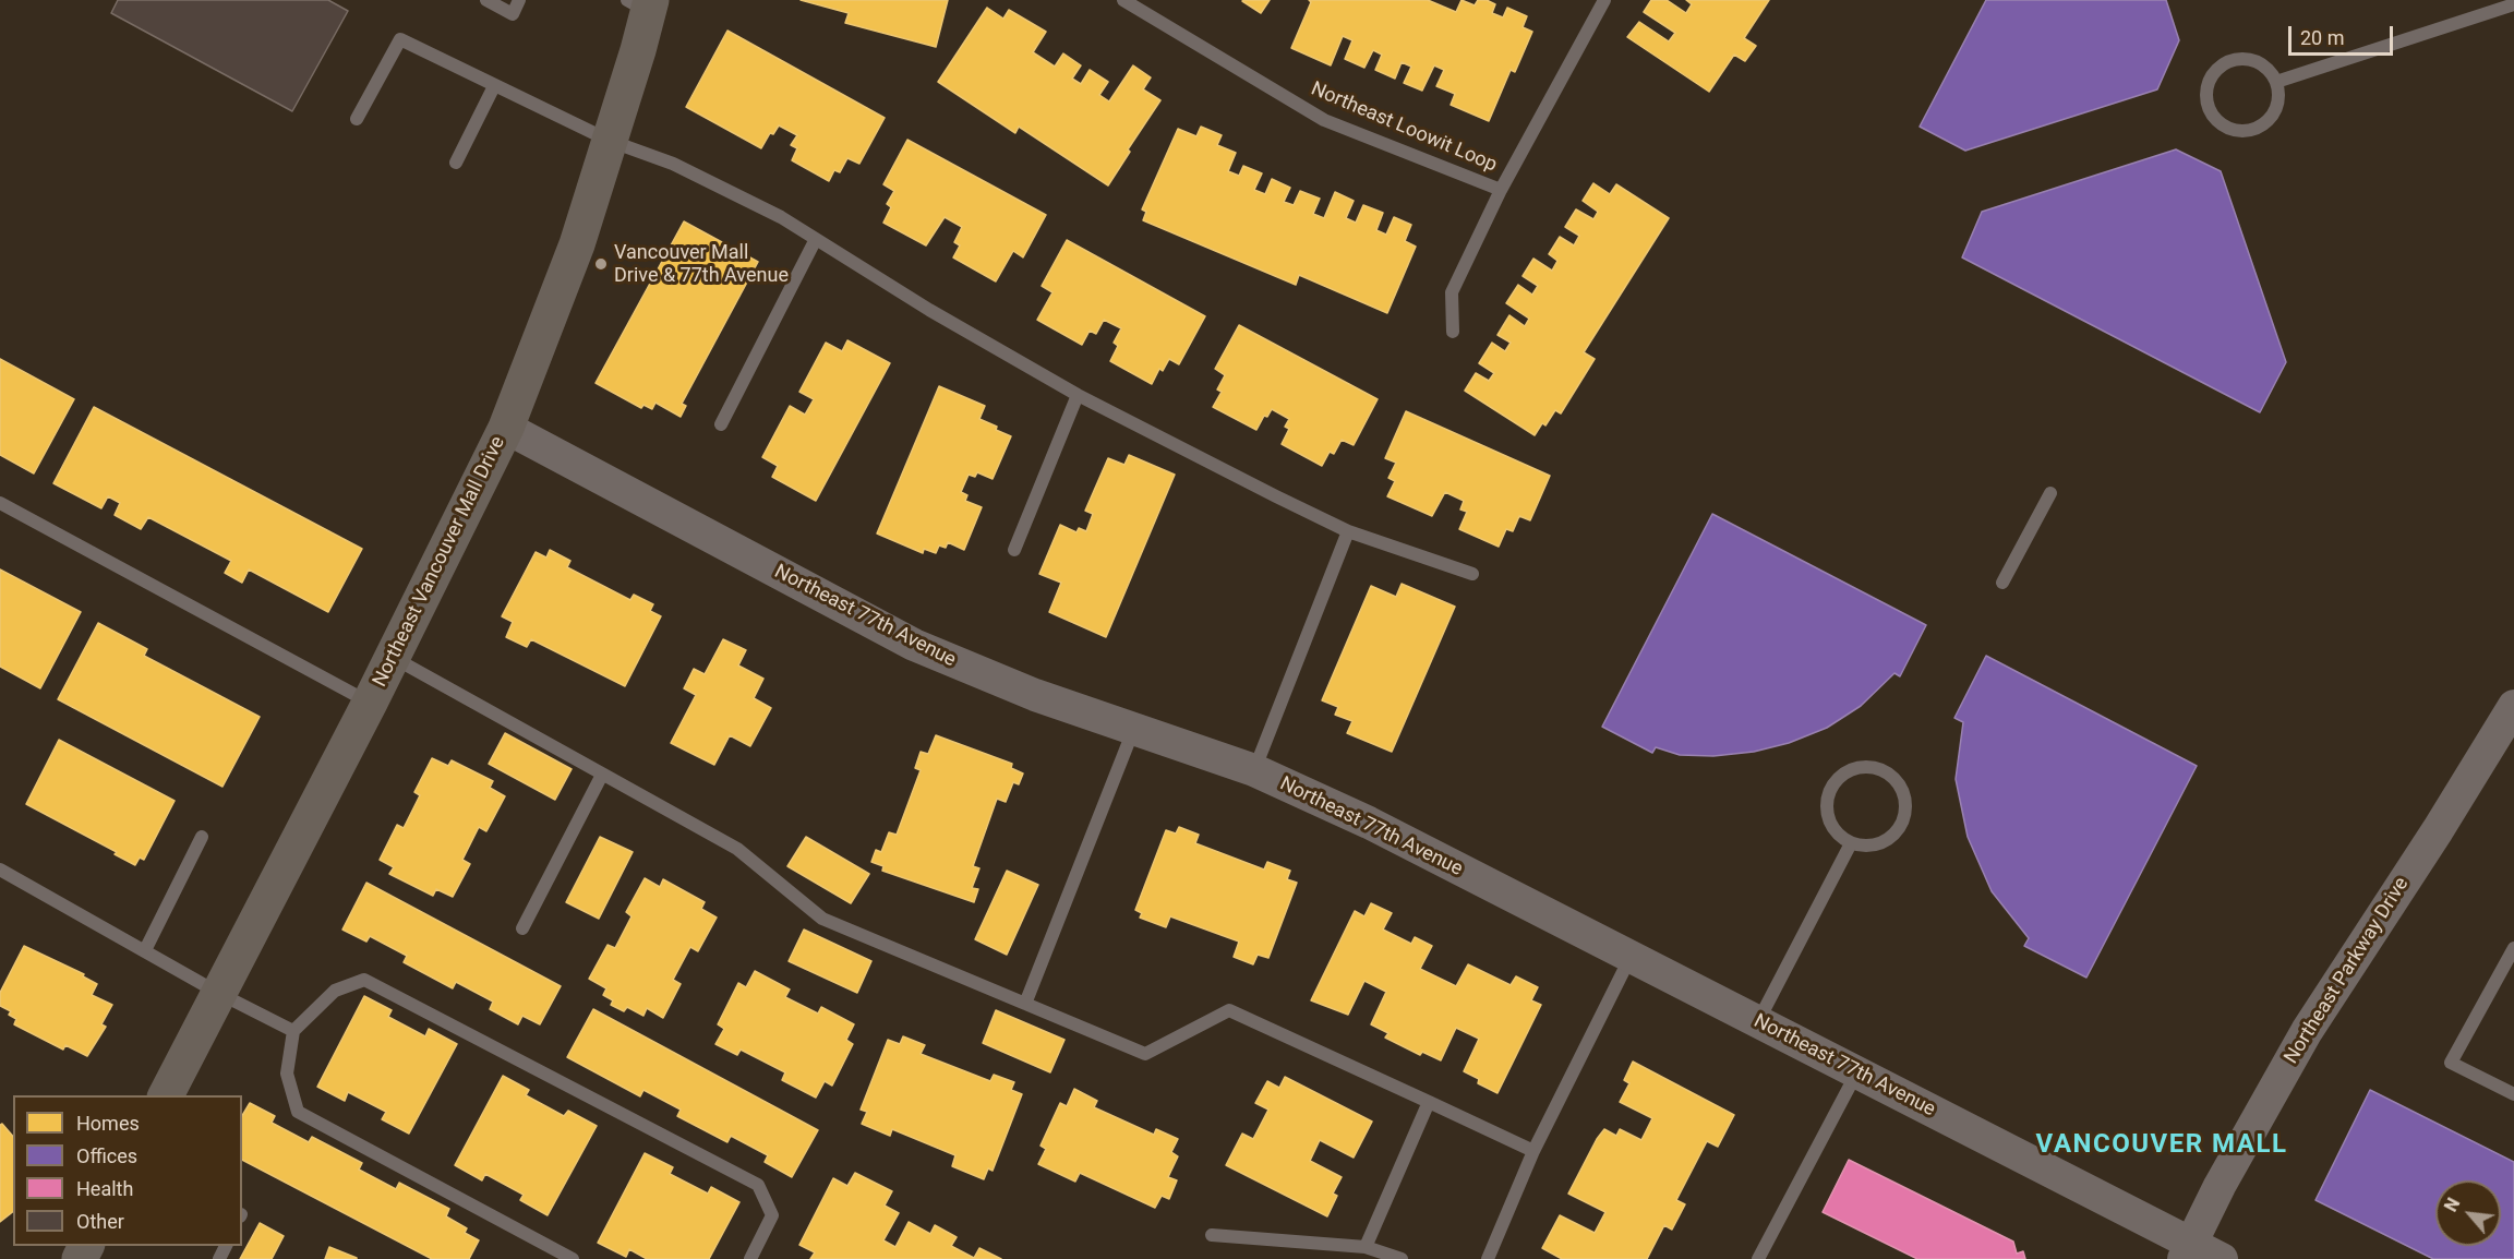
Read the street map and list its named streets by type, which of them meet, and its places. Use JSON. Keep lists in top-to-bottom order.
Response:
{
  "streets": {
    "main road": ["Northeast Vancouver Mall Drive"],
    "street": ["Northeast 77th Avenue", "Northeast Parkway Drive"],
    "lane": ["Northeast Loowit Loop"]
  },
  "crossings": [
    ["Northeast Vancouver Mall Drive", "Northeast 77th Avenue"],
    ["Northeast 77th Avenue", "Northeast Parkway Drive"]
  ],
  "districts": ["VANCOUVER MALL"],
  "places": ["Vancouver Mall Drive & 77th Avenue"],
  "legend": [
    "Homes",
    "Offices",
    "Health",
    "Other"
  ],
  "scale_bar": "20 m",
  "north": "top left"
}
